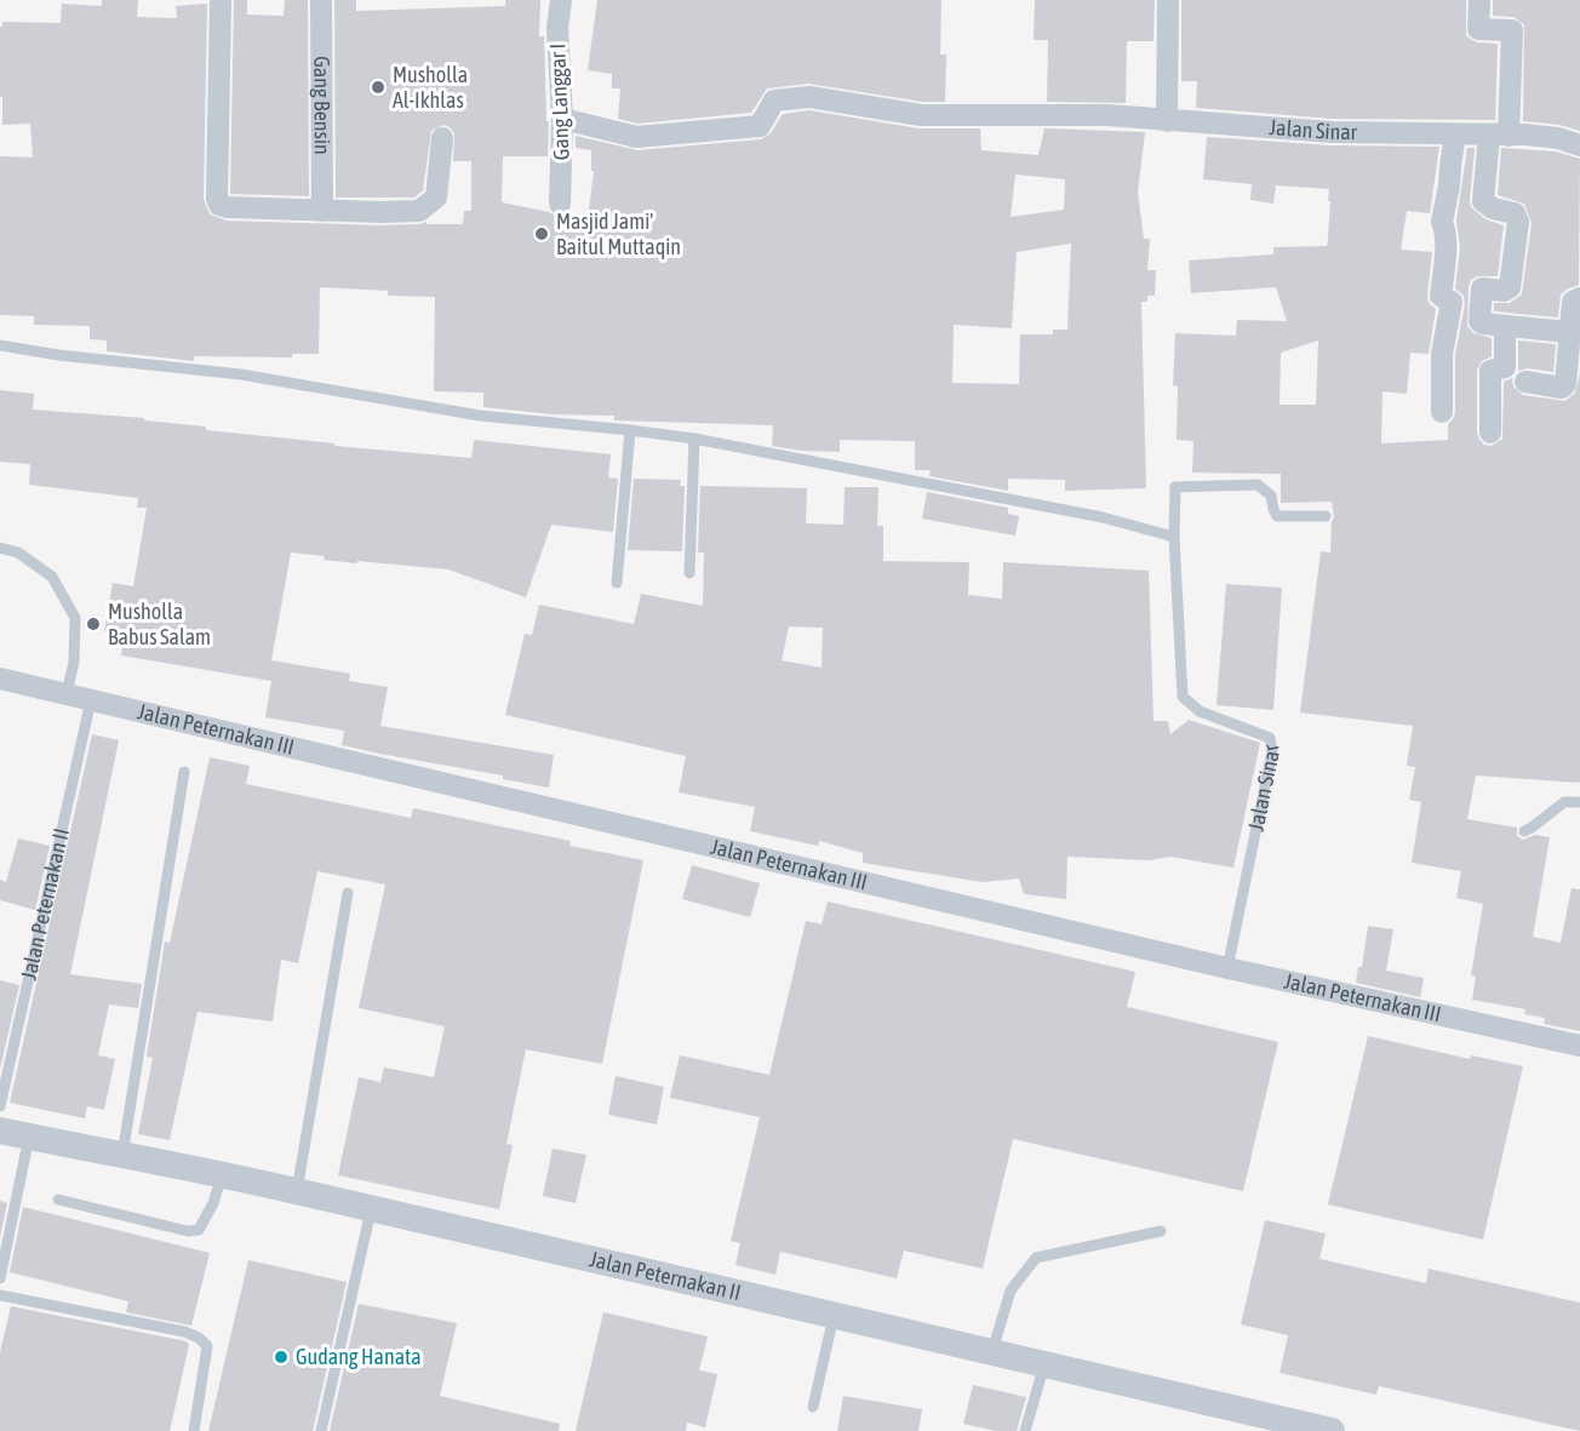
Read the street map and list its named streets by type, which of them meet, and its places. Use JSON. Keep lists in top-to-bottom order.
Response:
{
  "streets": {
    "street": [
      "Gang Langgar I",
      "Gang Bensin",
      "Jalan Sinar",
      "Jalan Peternakan III",
      "Jalan Peternakan II"
    ]
  },
  "crossings": [
    ["Gang Langgar I", "Jalan Sinar"],
    ["Jalan Sinar", "Jalan Peternakan III"],
    ["Jalan Peternakan III", "Jalan Peternakan II"]
  ],
  "places": [
    "Musholla Al-Ikhlas",
    "Masjid Jami' Baitul Muttaqin",
    "Musholla Babus Salam",
    "Gudang Hanata"
  ]
}
